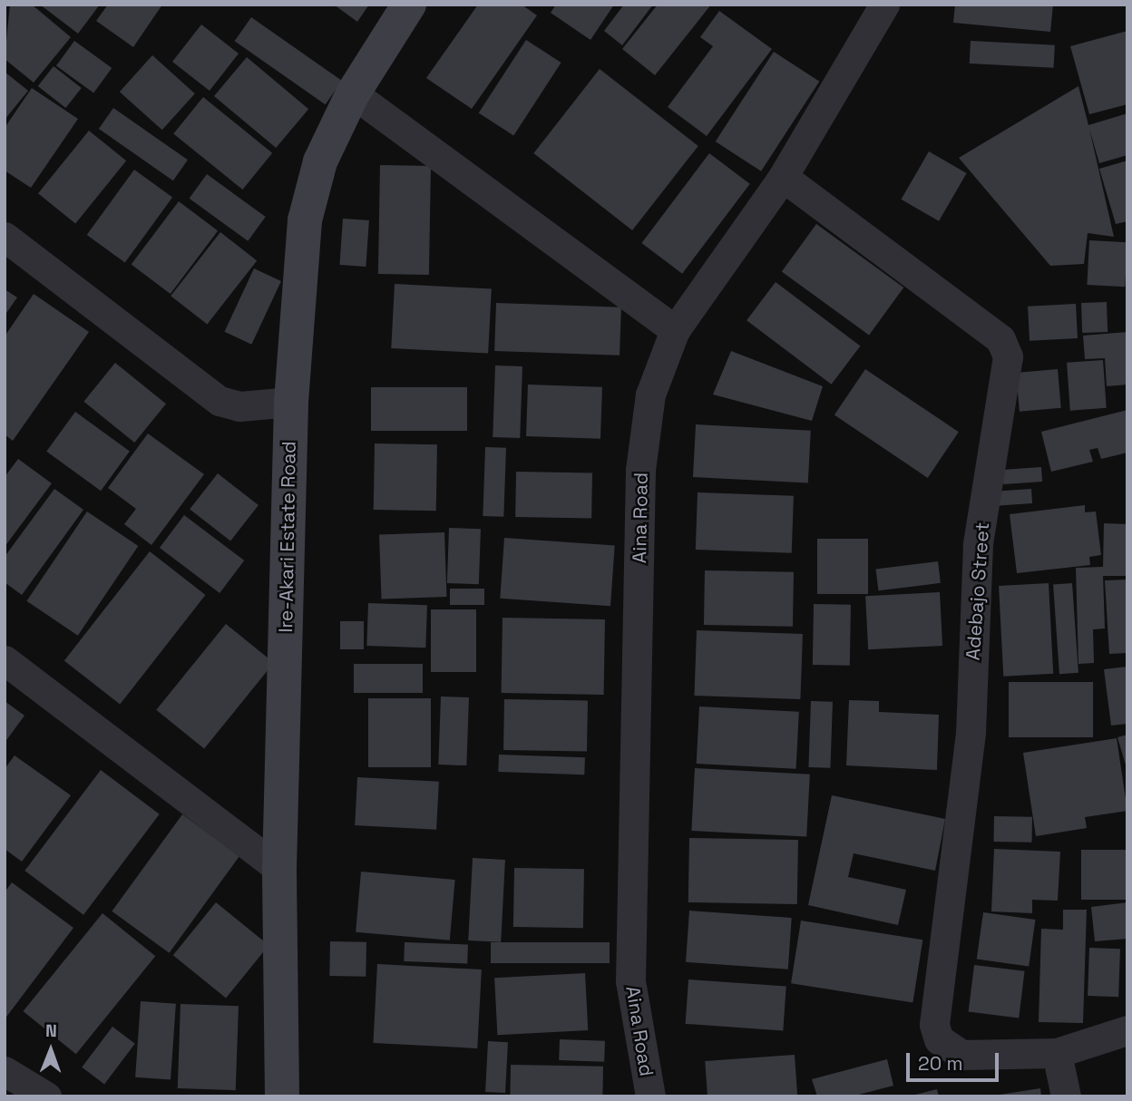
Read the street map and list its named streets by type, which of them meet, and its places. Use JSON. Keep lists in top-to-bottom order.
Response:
{
  "streets": {
    "street": ["Aina Road", "Ire-Akari Estate Road", "Adebajo Street"]
  },
  "crossings": [
    ["Aina Road", "Adebajo Street"]
  ],
  "scale_bar": "20 m",
  "north": "top"
}
